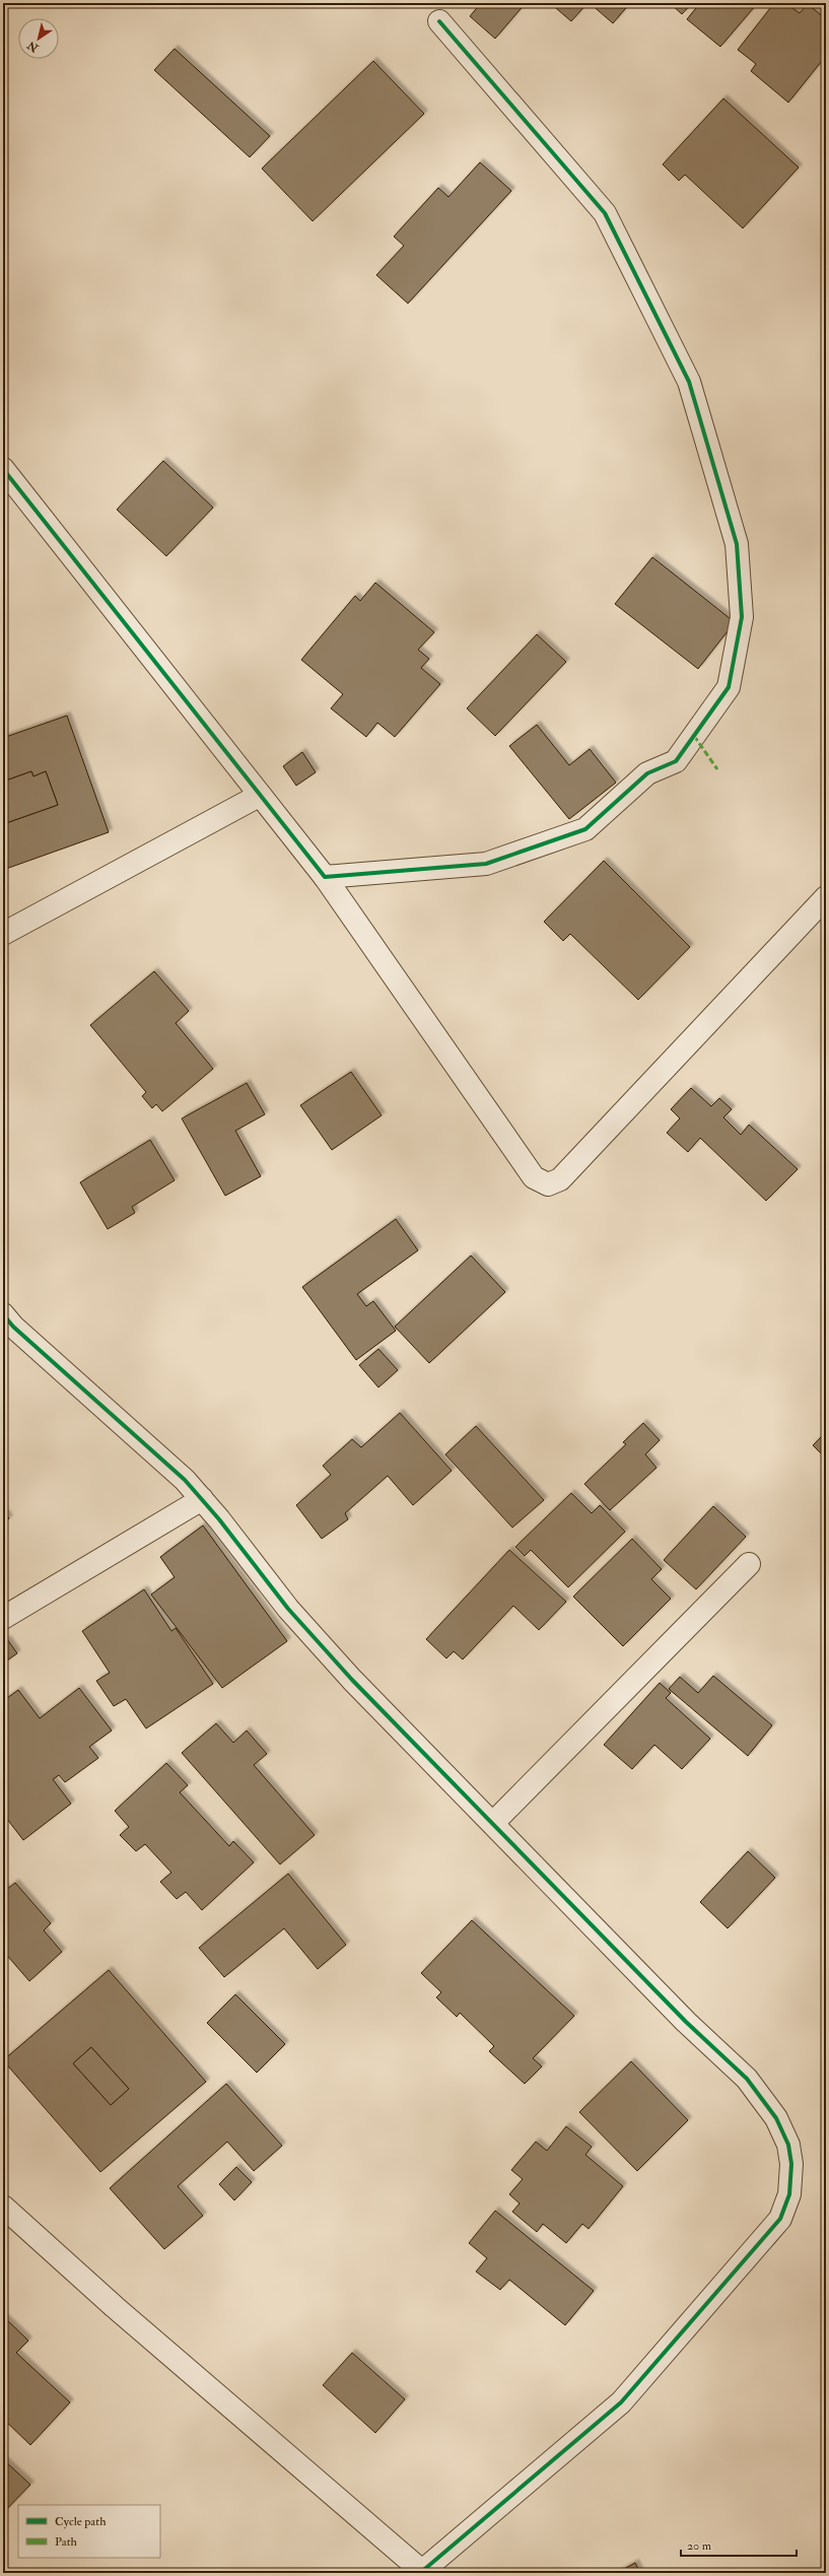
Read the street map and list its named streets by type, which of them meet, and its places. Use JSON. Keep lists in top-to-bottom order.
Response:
{
  "legend": ["Cycle path", "Path"],
  "scale_bar": "20 m",
  "north": "bottom left"
}
